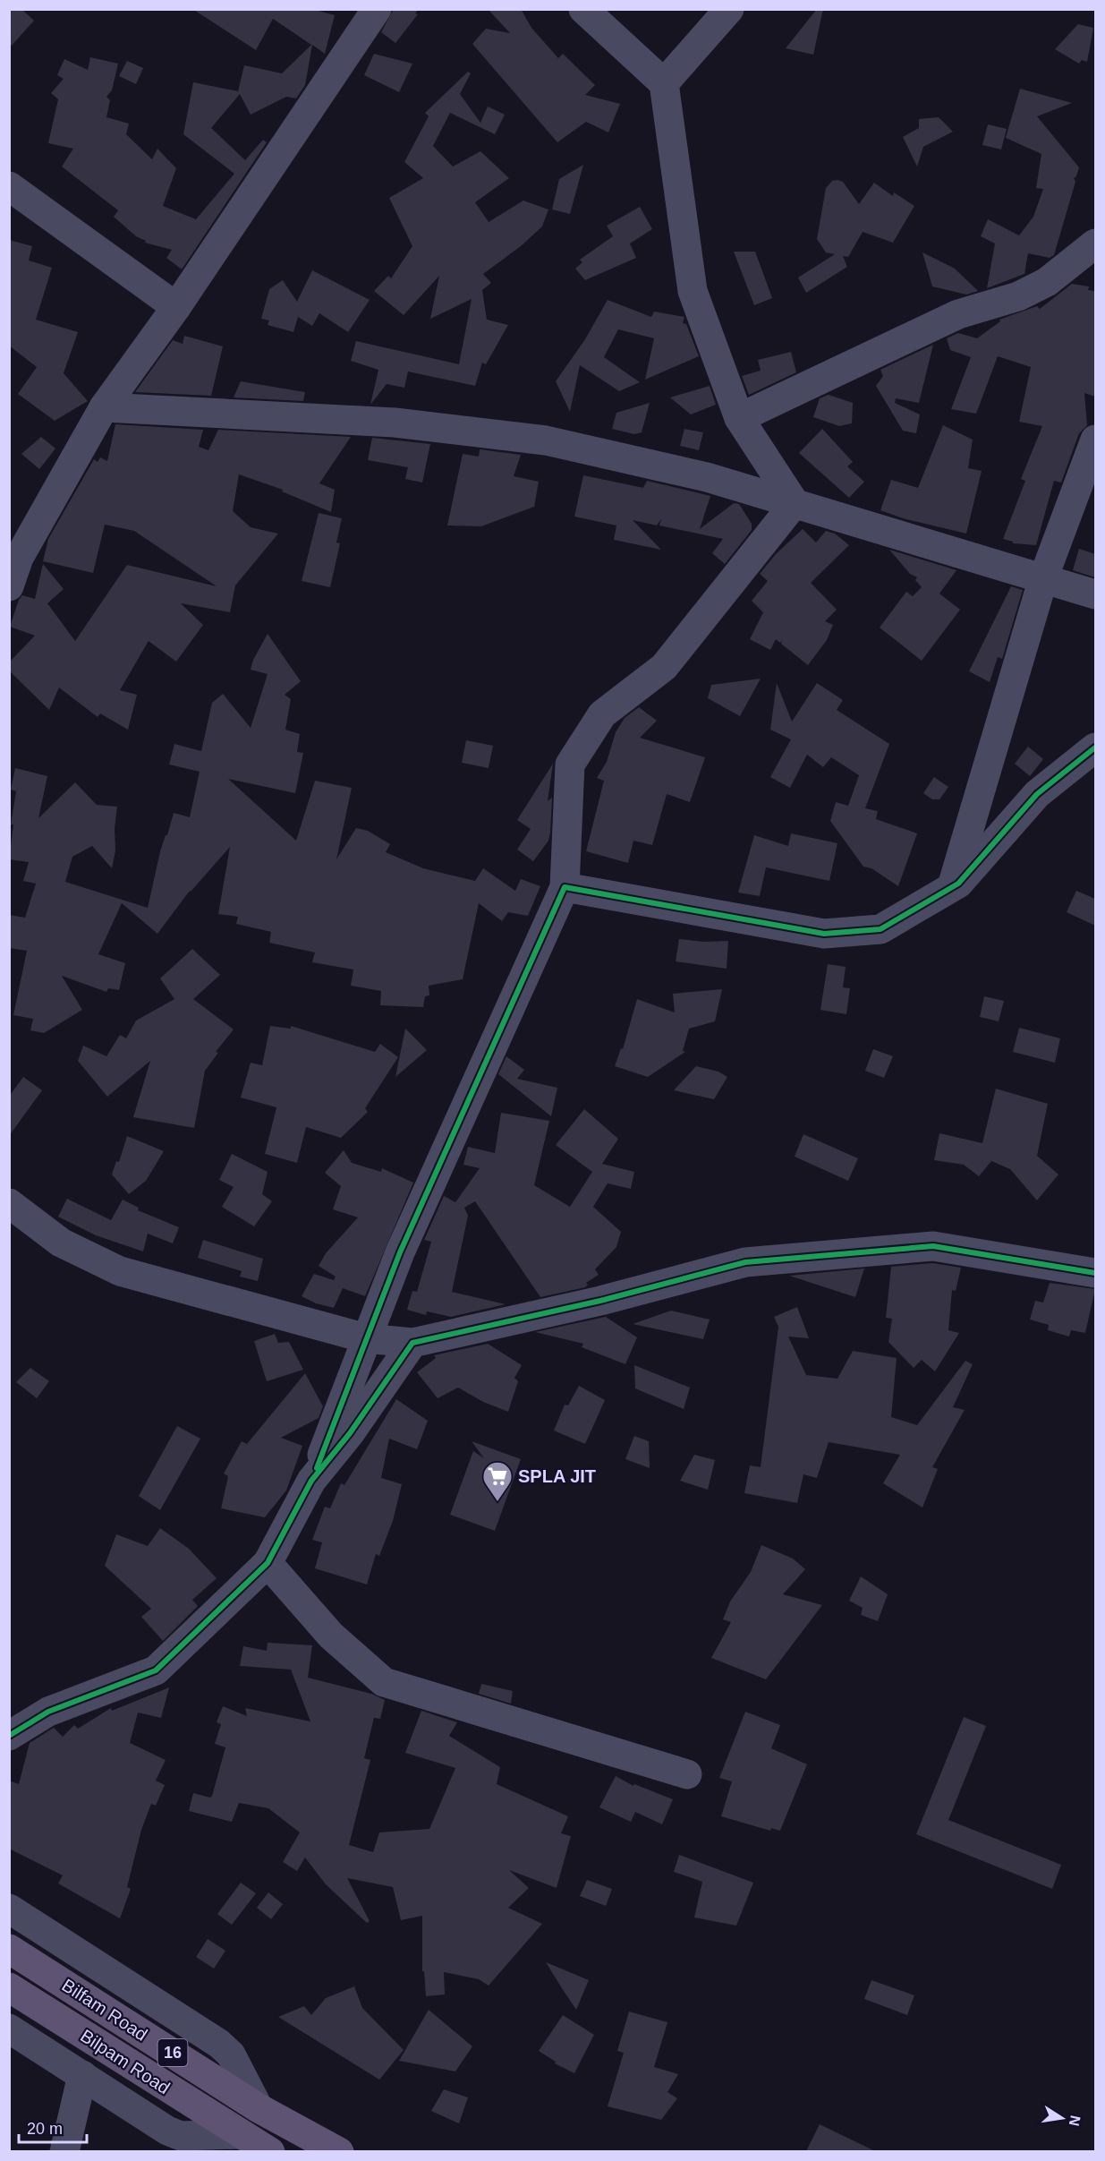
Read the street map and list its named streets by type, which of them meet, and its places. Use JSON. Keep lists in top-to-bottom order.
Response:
{
  "streets": {
    "main road": ["Bilfam Road", "16", "Bilpam Road"]
  },
  "places": {
    "supermarket": ["SPLA JIT"]
  },
  "scale_bar": "20 m",
  "north": "right"
}
